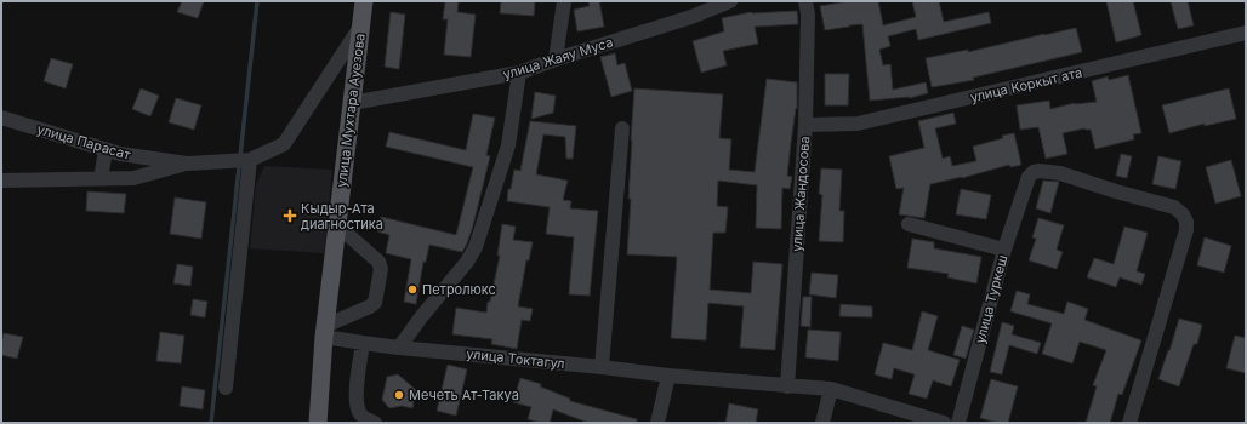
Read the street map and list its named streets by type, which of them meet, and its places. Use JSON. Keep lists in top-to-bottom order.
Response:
{
  "streets": {
    "main road": ["улица Мухтара Ауезова"],
    "street": [
      "улица Жаяу Муса",
      "улица Коркыт ата",
      "улица Парасат",
      "улица Жандосова",
      "улица Туркеш",
      "улица Токтагул"
    ]
  },
  "crossings": [
    ["улица Жаяу Муса", "улица Мухтара Ауезова"],
    ["улица Коркыт ата", "улица Жандосова"],
    ["улица Мухтара Ауезова", "улица Парасат"],
    ["улица Мухтара Ауезова", "улица Токтагул"],
    ["улица Жандосова", "улица Токтагул"]
  ],
  "places": {
    "health": ["Кыдыр-Ата диагностика"],
    "other": ["Петролюкс", "Мечеть Ат-Такуа"]
  }
}
